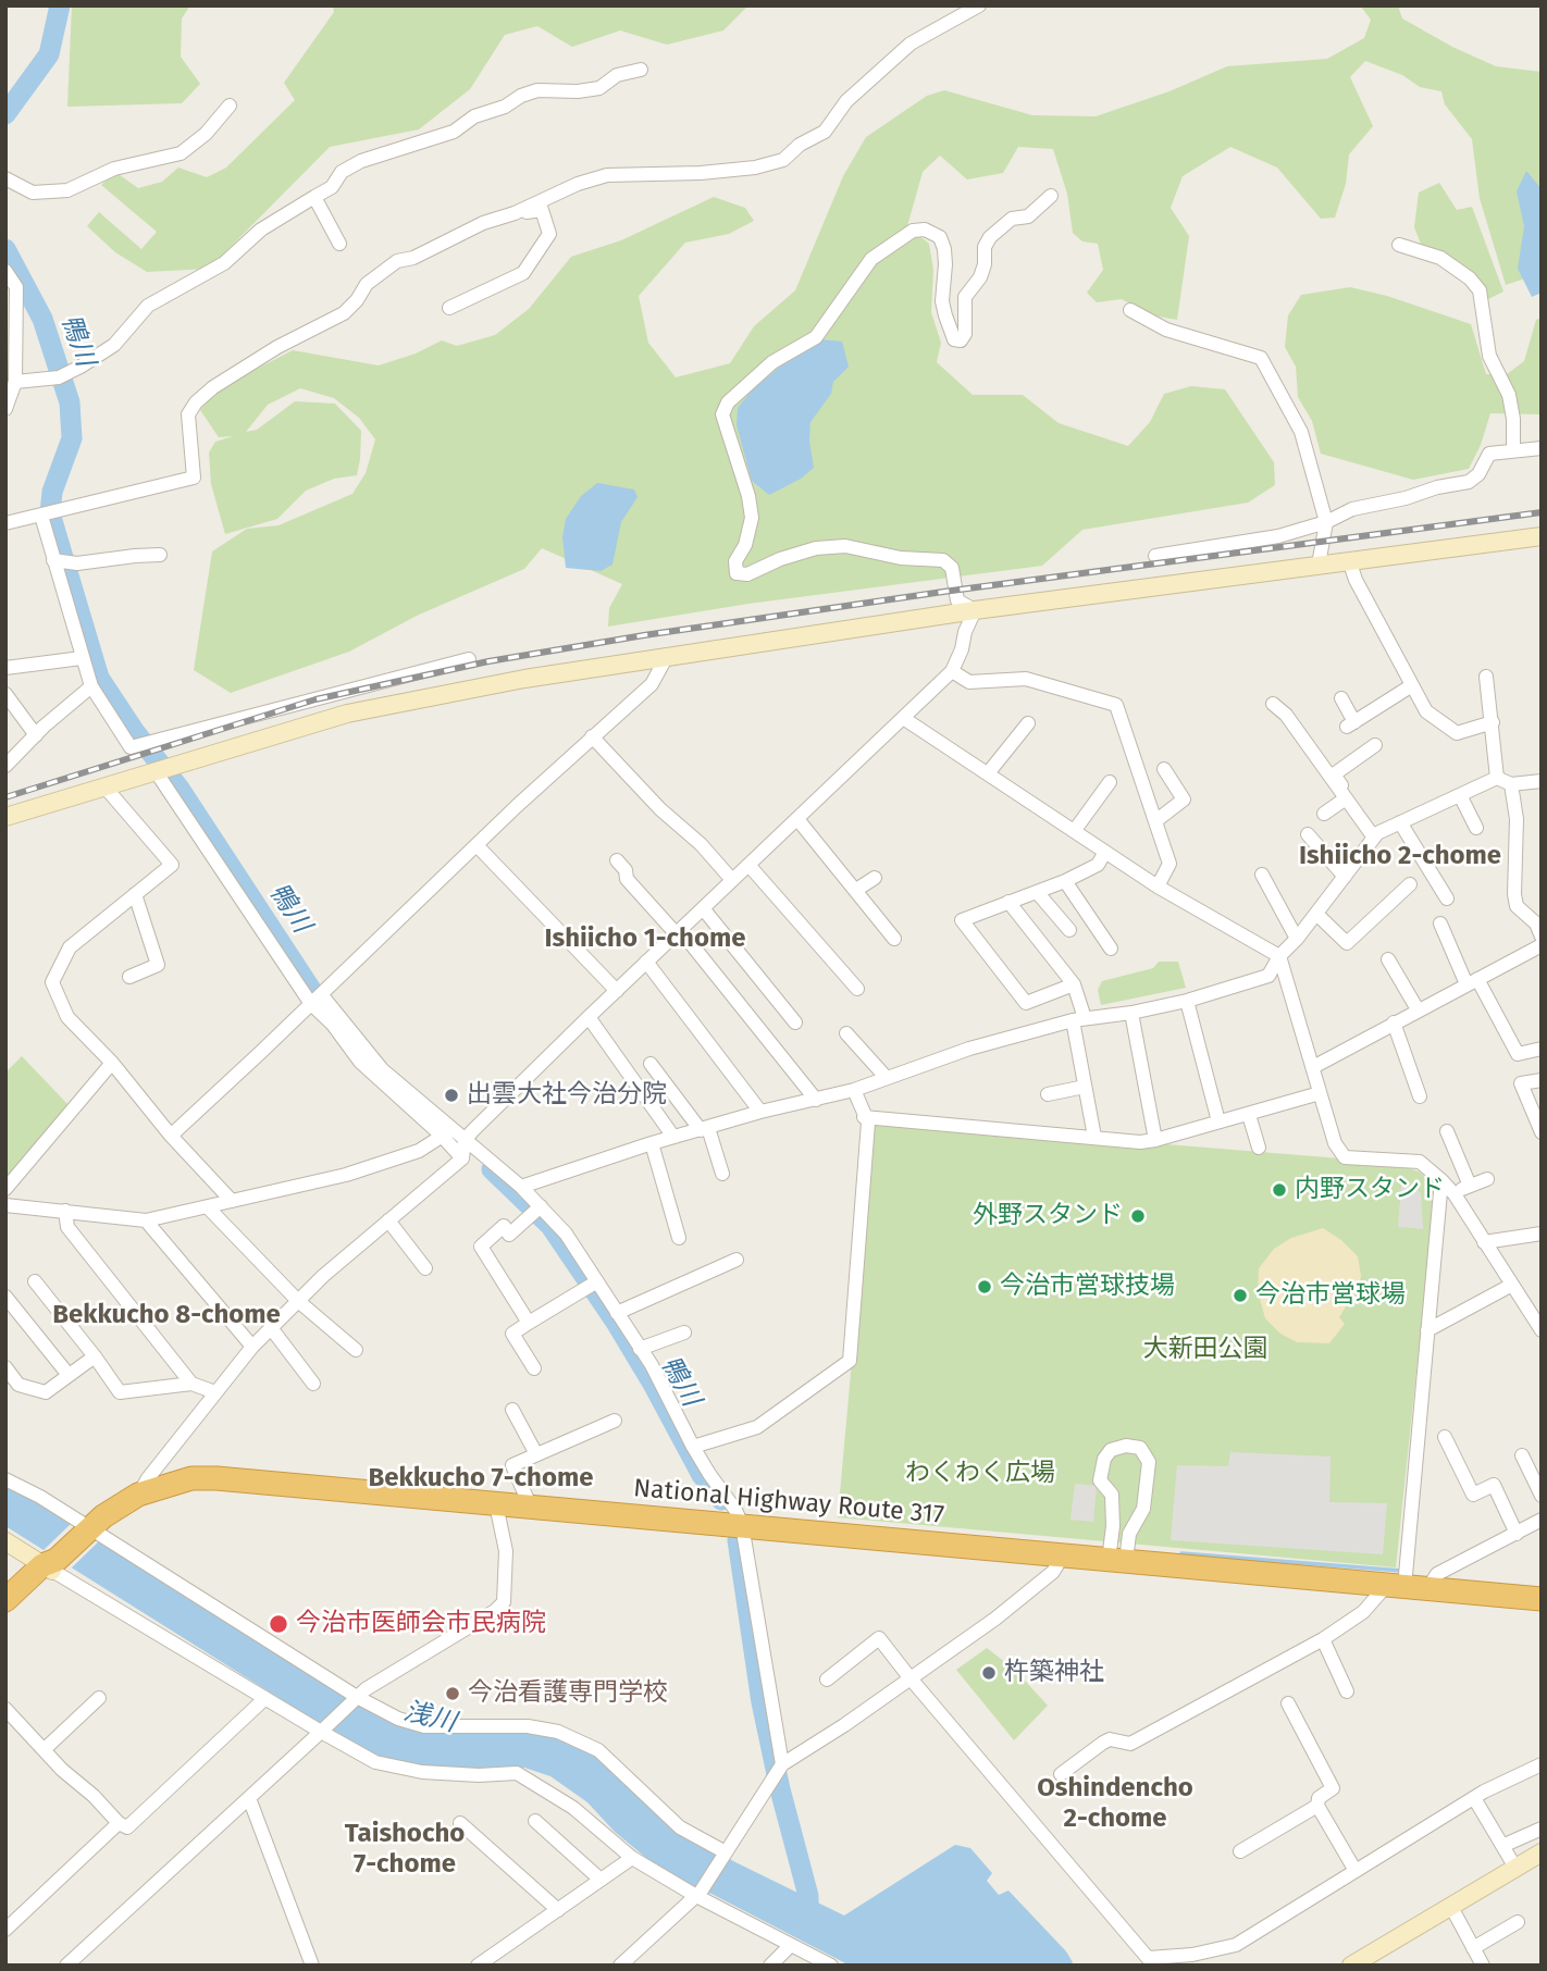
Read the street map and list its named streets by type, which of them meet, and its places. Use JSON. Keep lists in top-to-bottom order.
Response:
{
  "streets": {
    "highway": ["National Highway Route 317"]
  },
  "districts": [
    "Ishiicho 2-chome",
    "Ishiicho 1-chome",
    "Bekkucho 8-chome",
    "Bekkucho 7-chome",
    "Oshindencho 2-chome",
    "Taishocho 7-chome"
  ],
  "water": ["鴨川", "浅川"],
  "parks": ["大新田公園", "わくわく広場"],
  "places": [
    "出雲大社今治分院",
    "内野スタンド",
    "外野スタンド",
    "今治市営球技場",
    "今治市営球場",
    "今治市医師会市民病院",
    "杵築神社",
    "今治看護専門学校"
  ]
}
